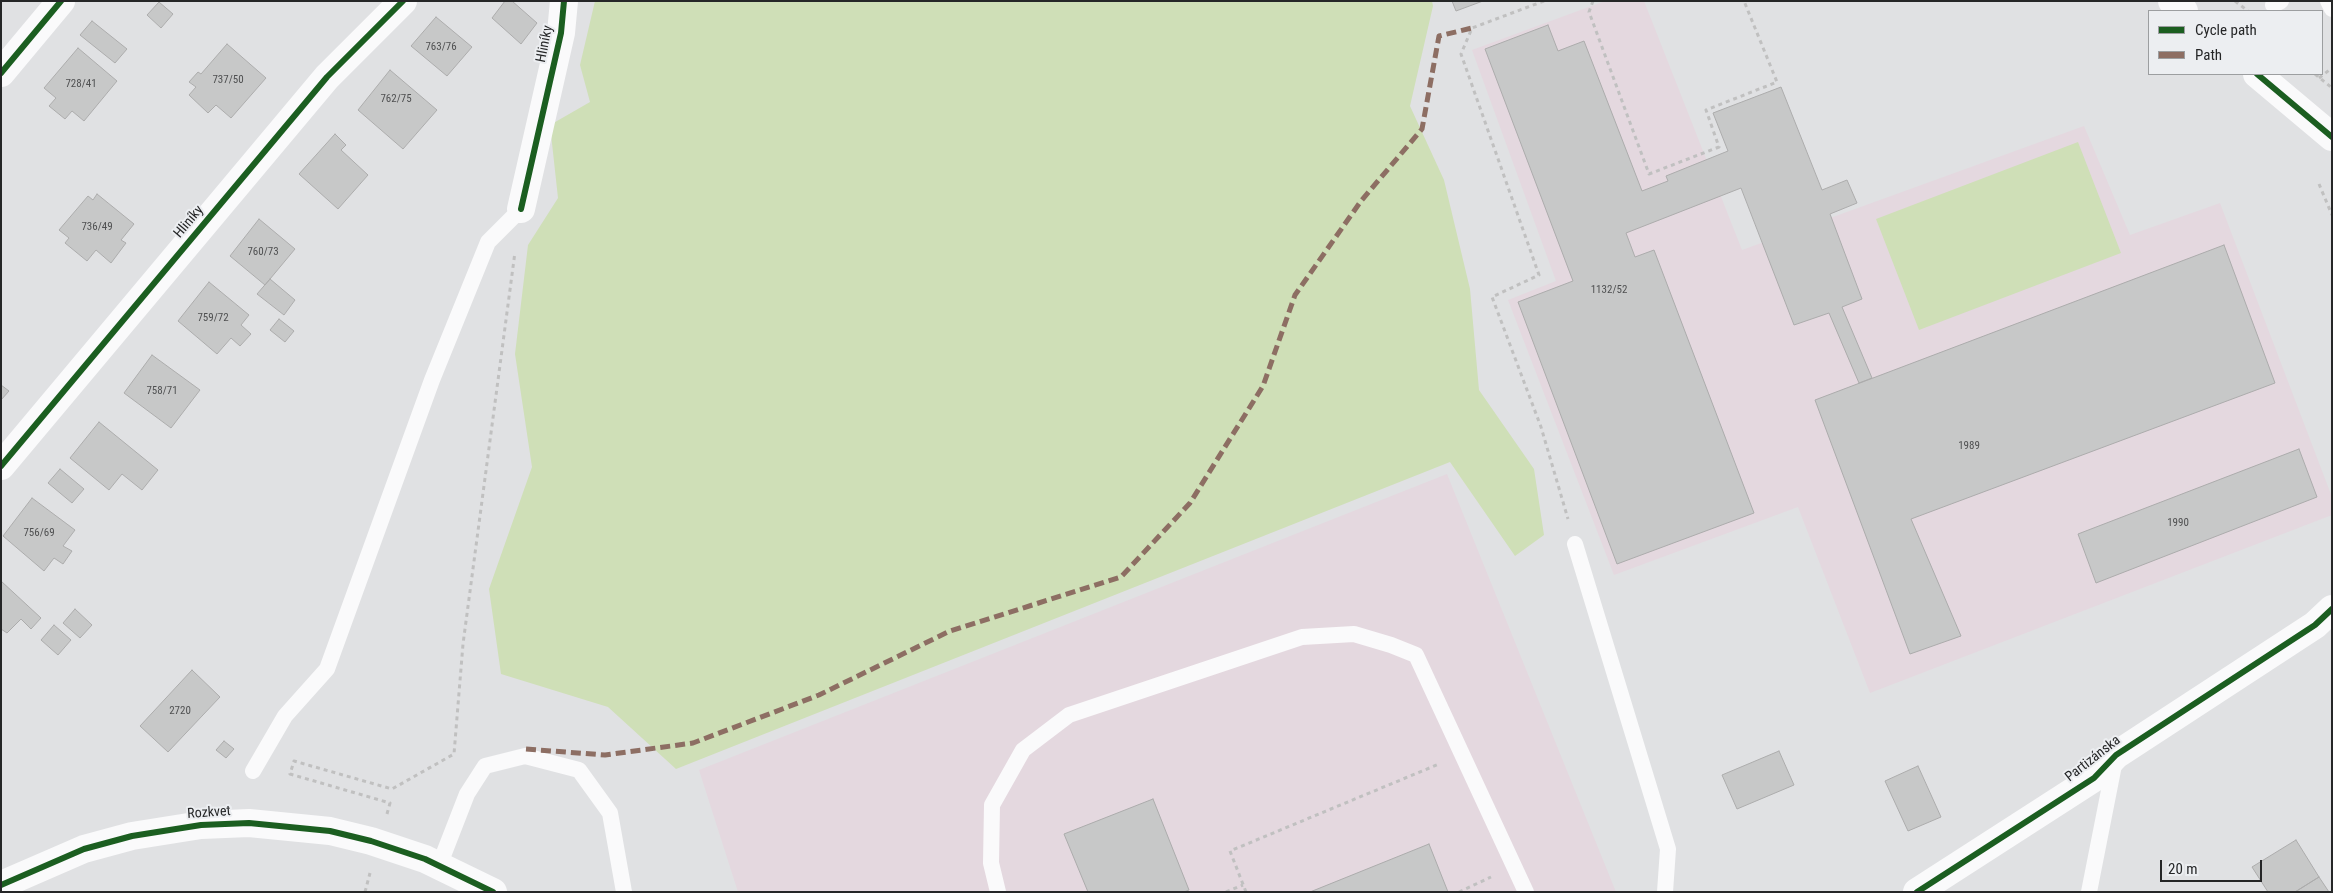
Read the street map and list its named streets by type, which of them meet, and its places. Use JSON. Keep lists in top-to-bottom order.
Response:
{
  "streets": {
    "street": ["Hliníky", "Partizánska", "Rozkvet"]
  },
  "house_numbers": [
    "763/76",
    "737/50",
    "728/41",
    "762/75",
    "736/49",
    "760/73",
    "1132/52",
    "759/72",
    "758/71",
    "1989",
    "1990",
    "756/69",
    "2720"
  ],
  "legend": ["Cycle path", "Path"],
  "scale_bar": "20 m"
}
